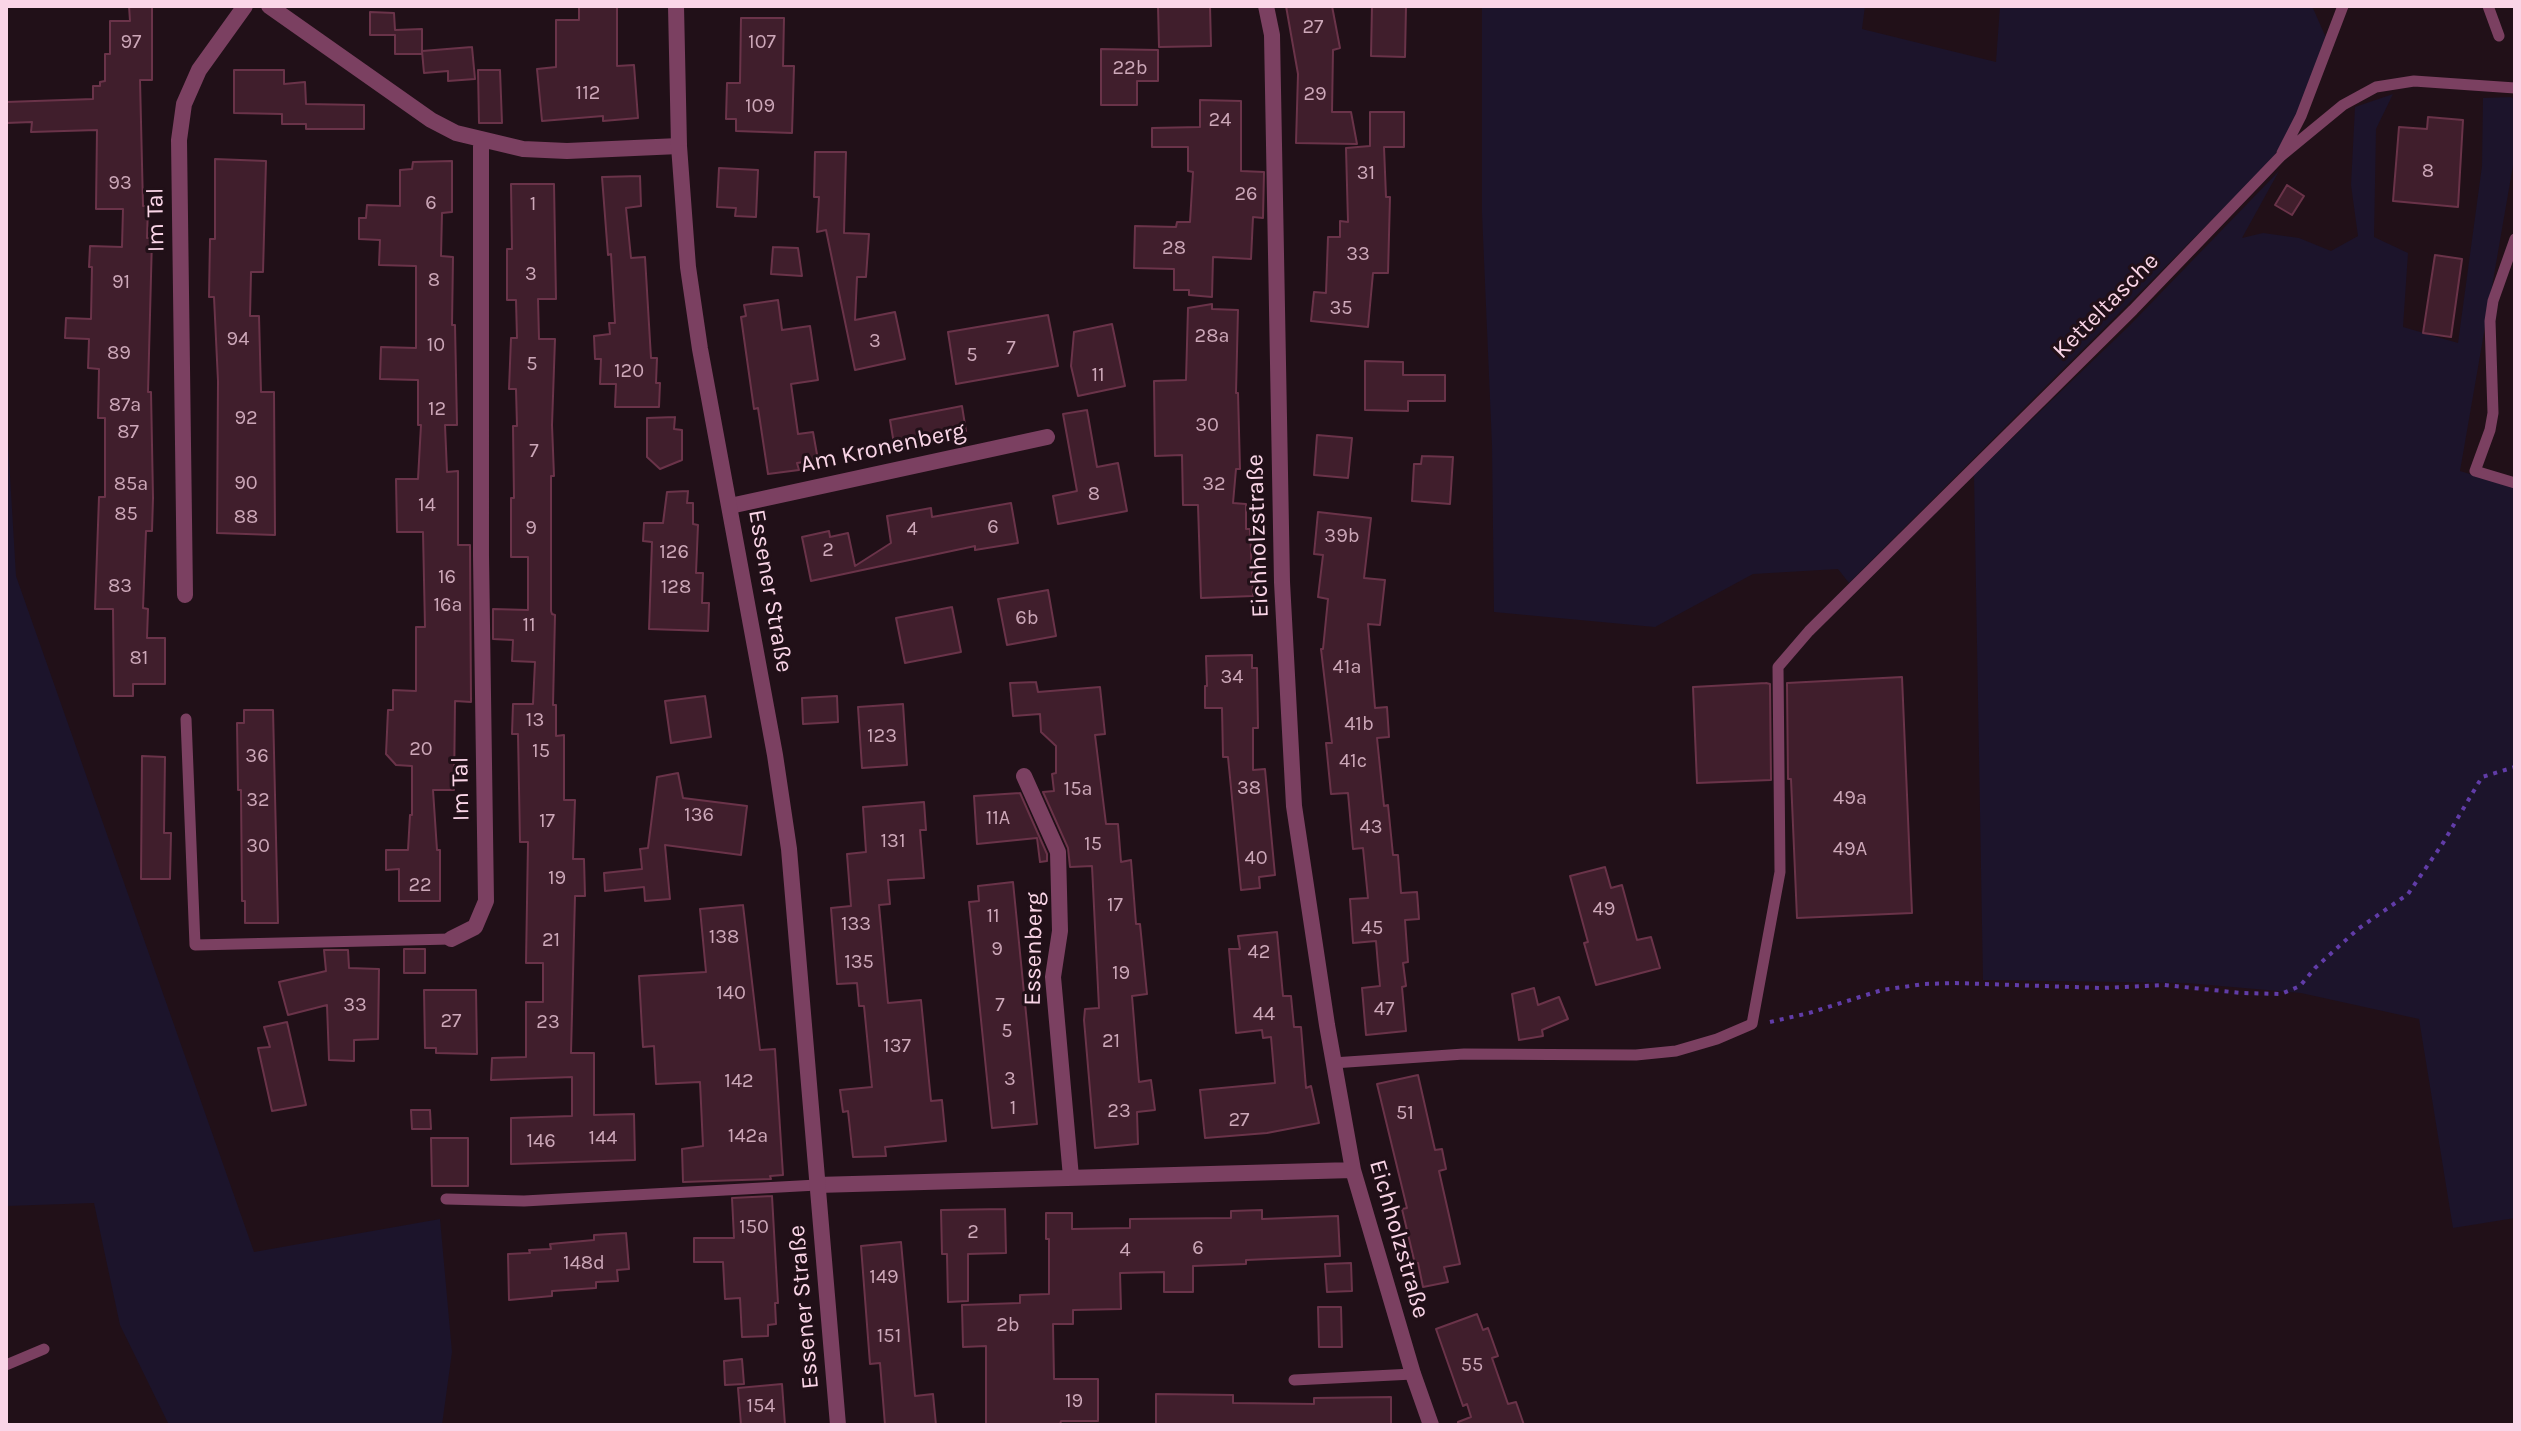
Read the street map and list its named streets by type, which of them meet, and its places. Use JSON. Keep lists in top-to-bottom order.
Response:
{
  "streets": {
    "street": [
      "Im Tal",
      "Am Kronenberg",
      "Eichholzstraße",
      "Essener Straße",
      "Essenberg"
    ],
    "lane": ["Ketteltasche"]
  },
  "crossings": [
    ["Am Kronenberg", "Essener Straße"]
  ],
  "house_numbers": [
    "27",
    "97",
    "107",
    "22b",
    "112",
    "29",
    "109",
    "24",
    "8",
    "31",
    "93",
    "26",
    "6",
    "1",
    "28",
    "33",
    "3",
    "8",
    "91",
    "35",
    "28a",
    "94",
    "3",
    "10",
    "7",
    "89",
    "5",
    "5",
    "120",
    "11",
    "87a",
    "12",
    "92",
    "30",
    "87",
    "7",
    "90",
    "85a",
    "32",
    "8",
    "14",
    "85",
    "88",
    "6",
    "9",
    "4",
    "39b",
    "2",
    "126",
    "16",
    "83",
    "128",
    "16a",
    "6b",
    "11",
    "81",
    "41a",
    "34",
    "13",
    "41b",
    "123",
    "20",
    "15",
    "36",
    "41c",
    "38",
    "15a",
    "49a",
    "32",
    "136",
    "11A",
    "17",
    "43",
    "131",
    "15",
    "30",
    "49A",
    "40",
    "19",
    "22",
    "17",
    "49",
    "11",
    "133",
    "45",
    "138",
    "21",
    "9",
    "42",
    "135",
    "19",
    "140",
    "33",
    "7",
    "47",
    "44",
    "27",
    "23",
    "5",
    "21",
    "137",
    "3",
    "142",
    "1",
    "23",
    "51",
    "27",
    "142a",
    "144",
    "146",
    "150",
    "2",
    "6",
    "4",
    "148d",
    "149",
    "2b",
    "151",
    "55",
    "19",
    "154"
  ]
}
